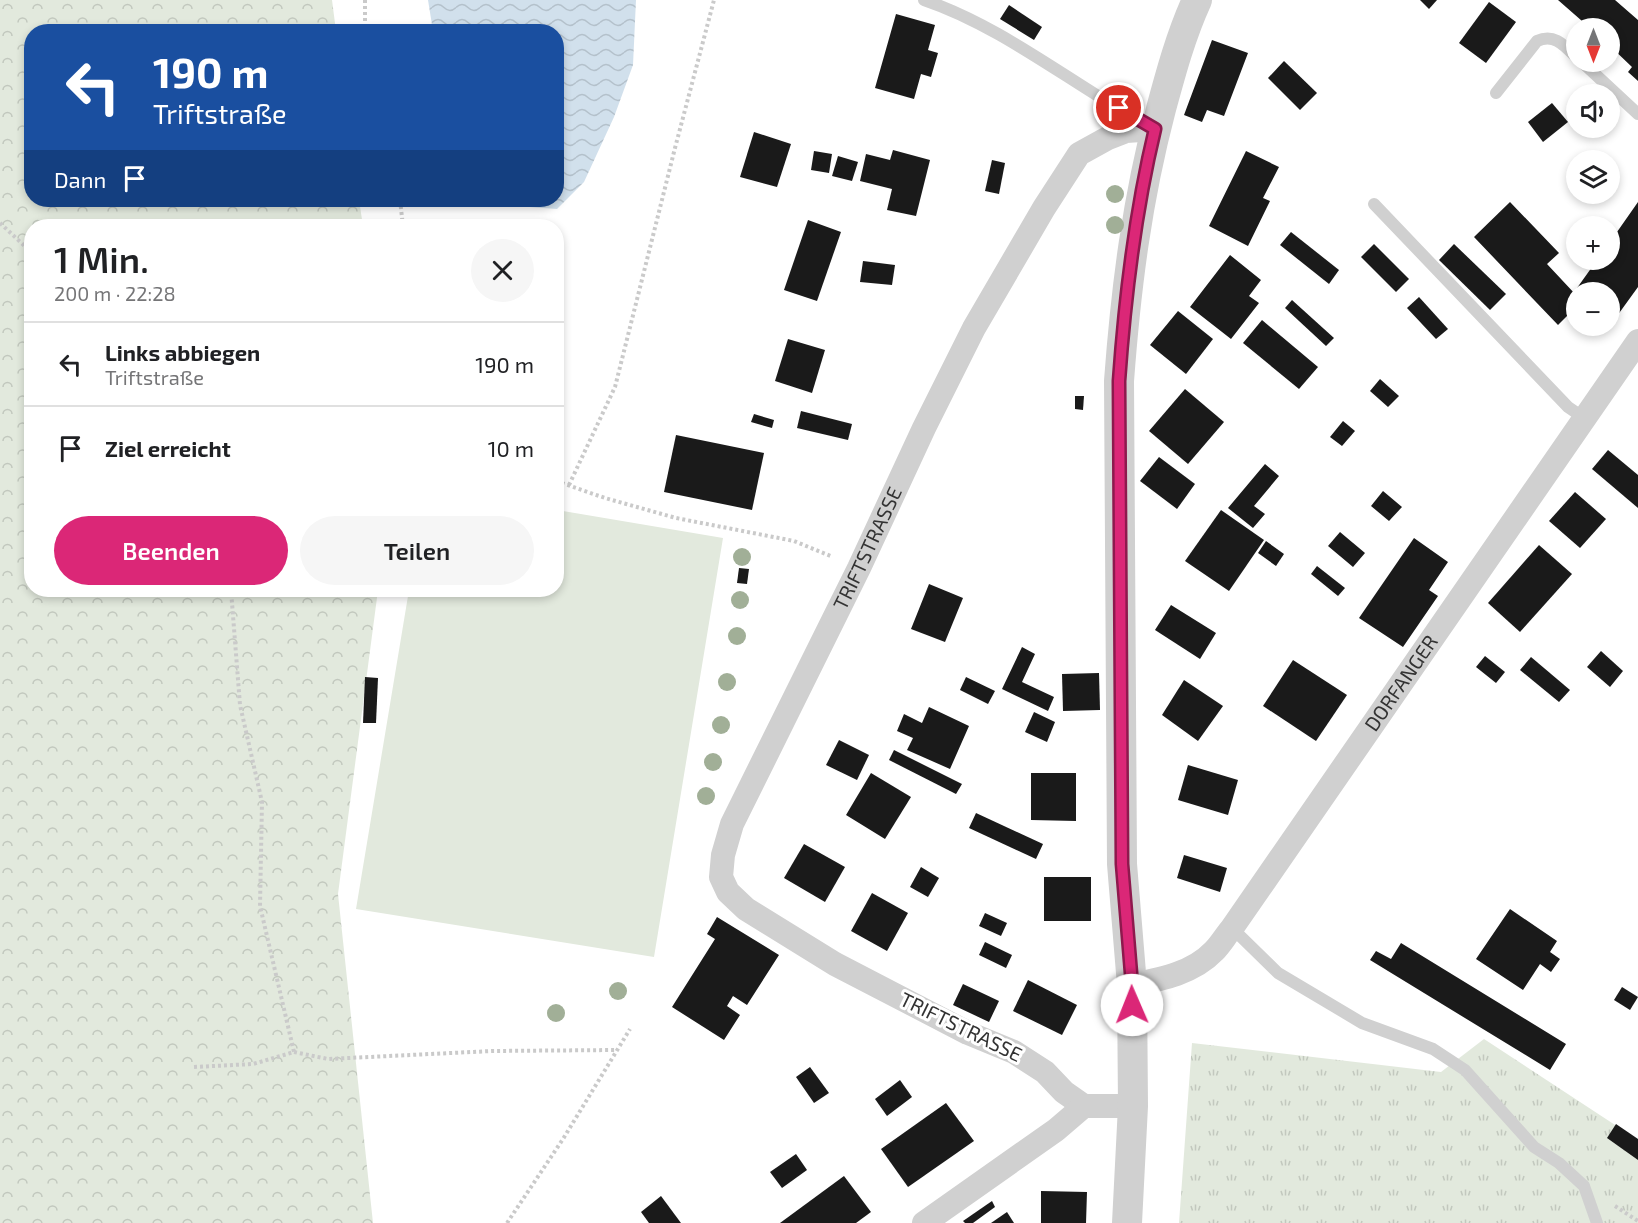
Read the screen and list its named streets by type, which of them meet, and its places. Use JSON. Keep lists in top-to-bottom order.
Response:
{
  "streets": {
    "street": ["TRIFTSTRASSE", "DORFANGER"]
  },
  "north": "bottom",
  "page": {
    "map_buttons": ["+", "−"],
    "turn": ["190 m", "Triftstraße"],
    "then": "Dann",
    "heading": ["1 Min.", "200 m · 22:28"],
    "list": [
      {
        "name": "Links abbiegen",
        "note": "Triftstraße",
        "value": "190 m"
      },
      {
        "name": "Ziel erreicht",
        "value": "10 m"
      }
    ],
    "buttons": ["Beenden", "Teilen"]
  }
}
